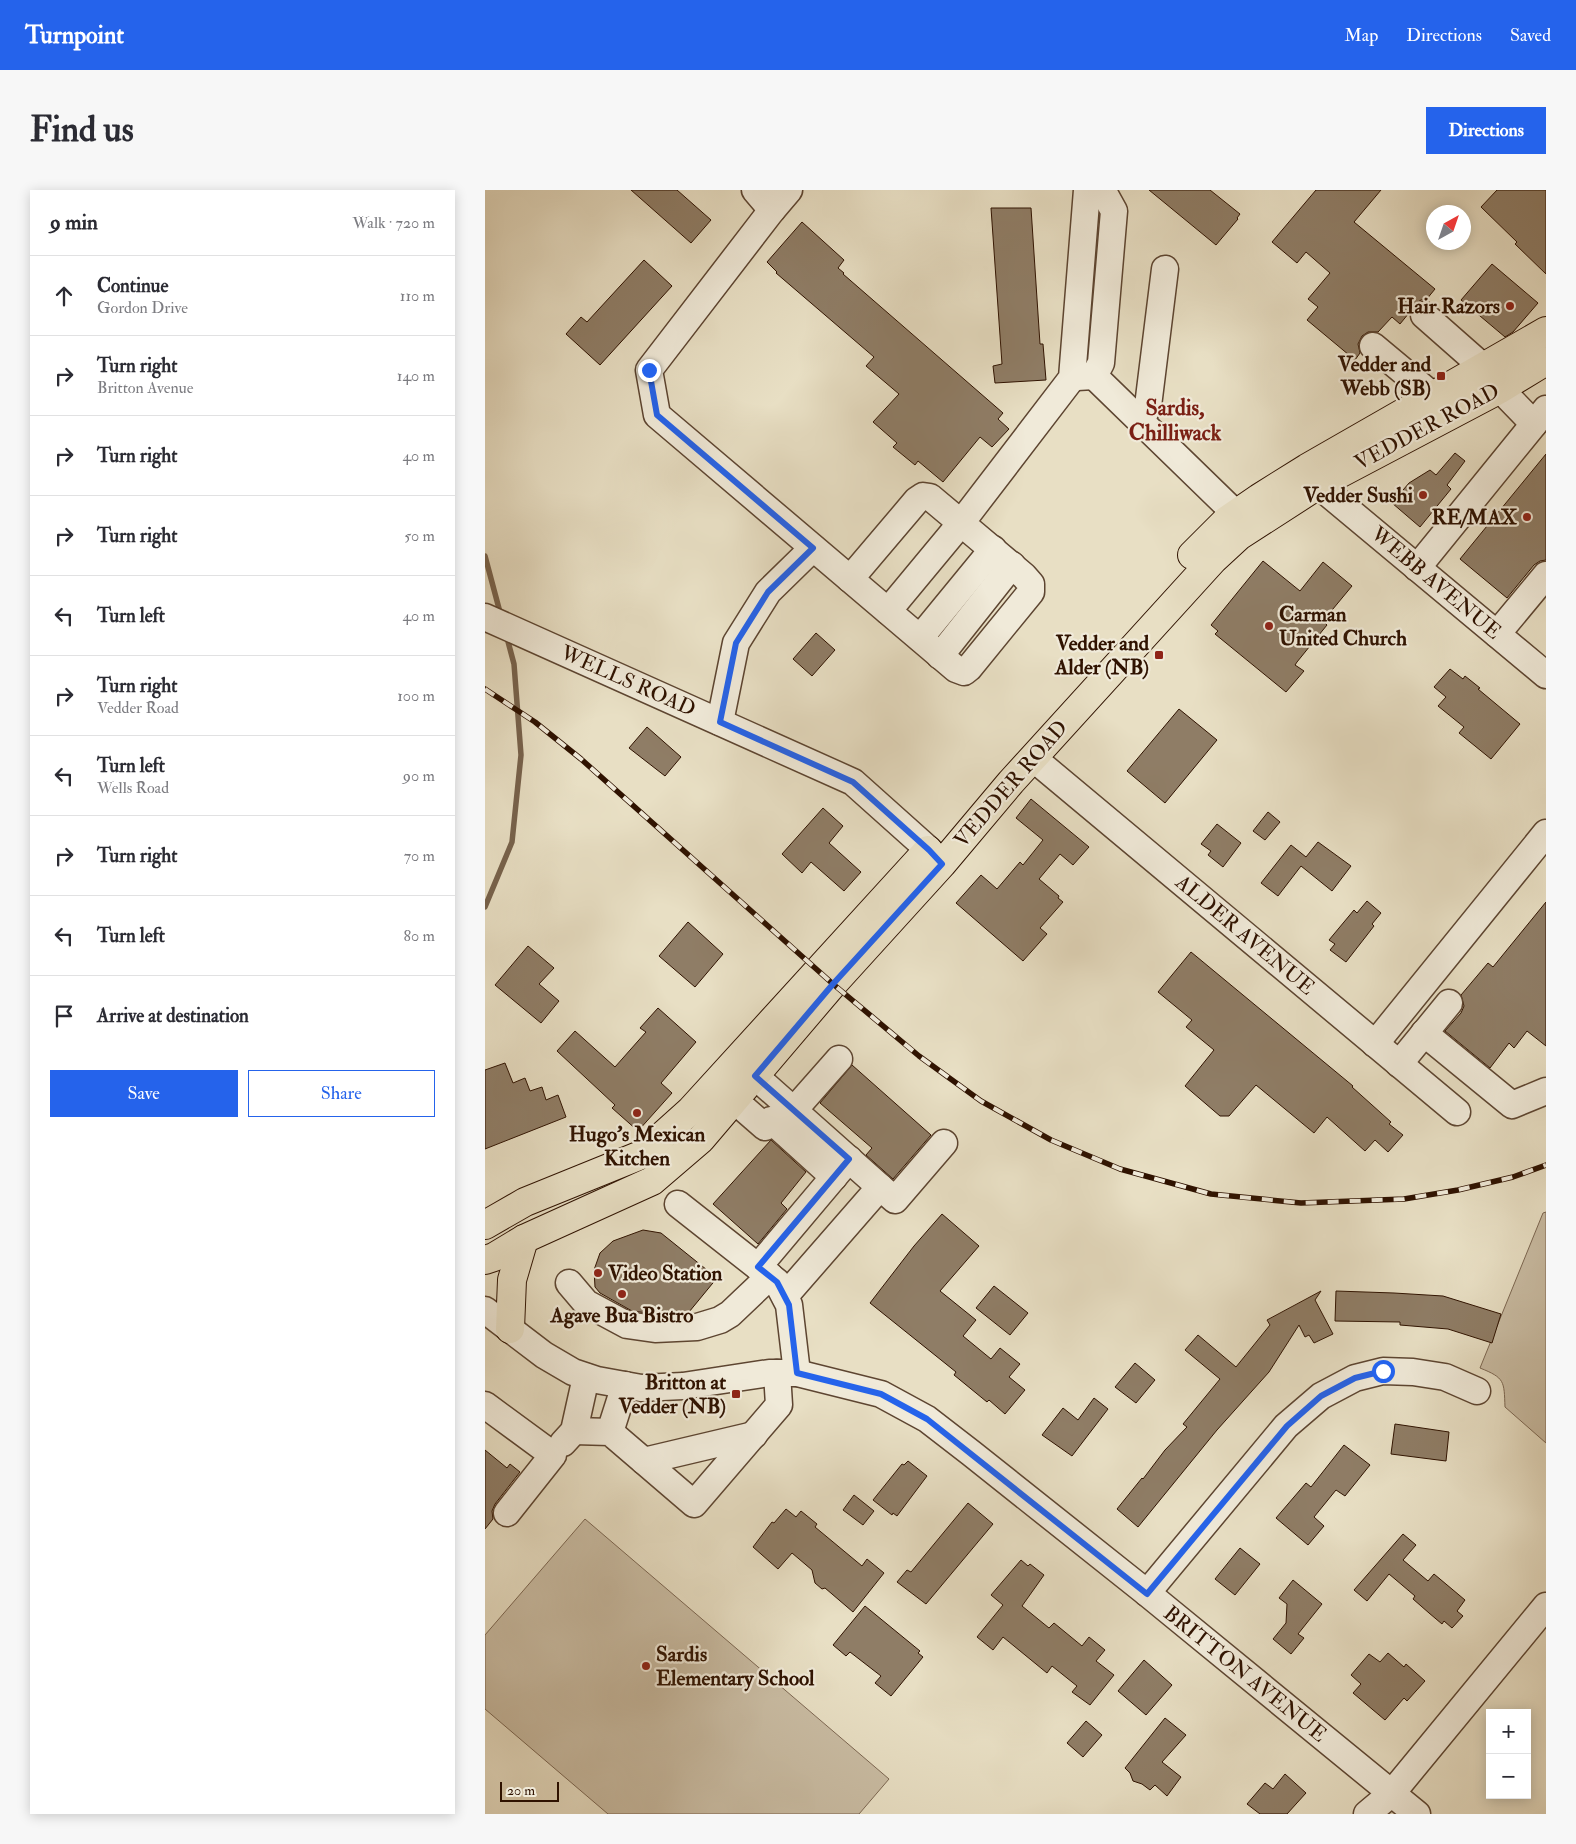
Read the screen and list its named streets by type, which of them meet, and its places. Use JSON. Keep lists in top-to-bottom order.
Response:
{
  "streets": {
    "main road": ["VEDDER ROAD"],
    "street": [
      "WEBB AVENUE",
      "WELLS ROAD",
      "ALDER AVENUE",
      "BRITTON AVENUE"
    ]
  },
  "crossings": [
    ["VEDDER ROAD", "WEBB AVENUE"],
    ["VEDDER ROAD", "WELLS ROAD"],
    ["VEDDER ROAD", "ALDER AVENUE"]
  ],
  "districts": ["Sardis, Chilliwack"],
  "places": {
    "other": [
      "Hair Razors",
      "Vedder Sushi",
      "RE/MAX",
      "Carman United Church",
      "Hugo's Mexican Kitchen",
      "Video Station",
      "Agave Bua Bistro",
      "Sardis Elementary School"
    ],
    "transit": ["Vedder and Webb (SB)", "Vedder and Alder (NB)", "Britton at Vedder (NB)"]
  },
  "scale_bar": "20 m",
  "north": "top right",
  "page": {
    "header": "Turnpoint",
    "nav": ["Map", "Directions", "Saved"],
    "buttons": [
      "Directions",
      ["Save", "Share"]
    ],
    "title": "Find us",
    "heading": ["9 min", "Walk · 720 m"],
    "list": [
      ["Continue", "Gordon Drive", "110 m"],
      ["Turn right", "Britton Avenue", "140 m"],
      ["Turn right", "40 m"],
      ["Turn right", "50 m"],
      ["Turn left", "40 m"],
      ["Turn right", "Vedder Road", "100 m"],
      ["Turn left", "Wells Road", "90 m"],
      ["Turn right", "70 m"],
      ["Turn left", "80 m"],
      "Arrive at destination"
    ],
    "map_buttons": ["+", "−"],
    "scale": "20 m"
  }
}
